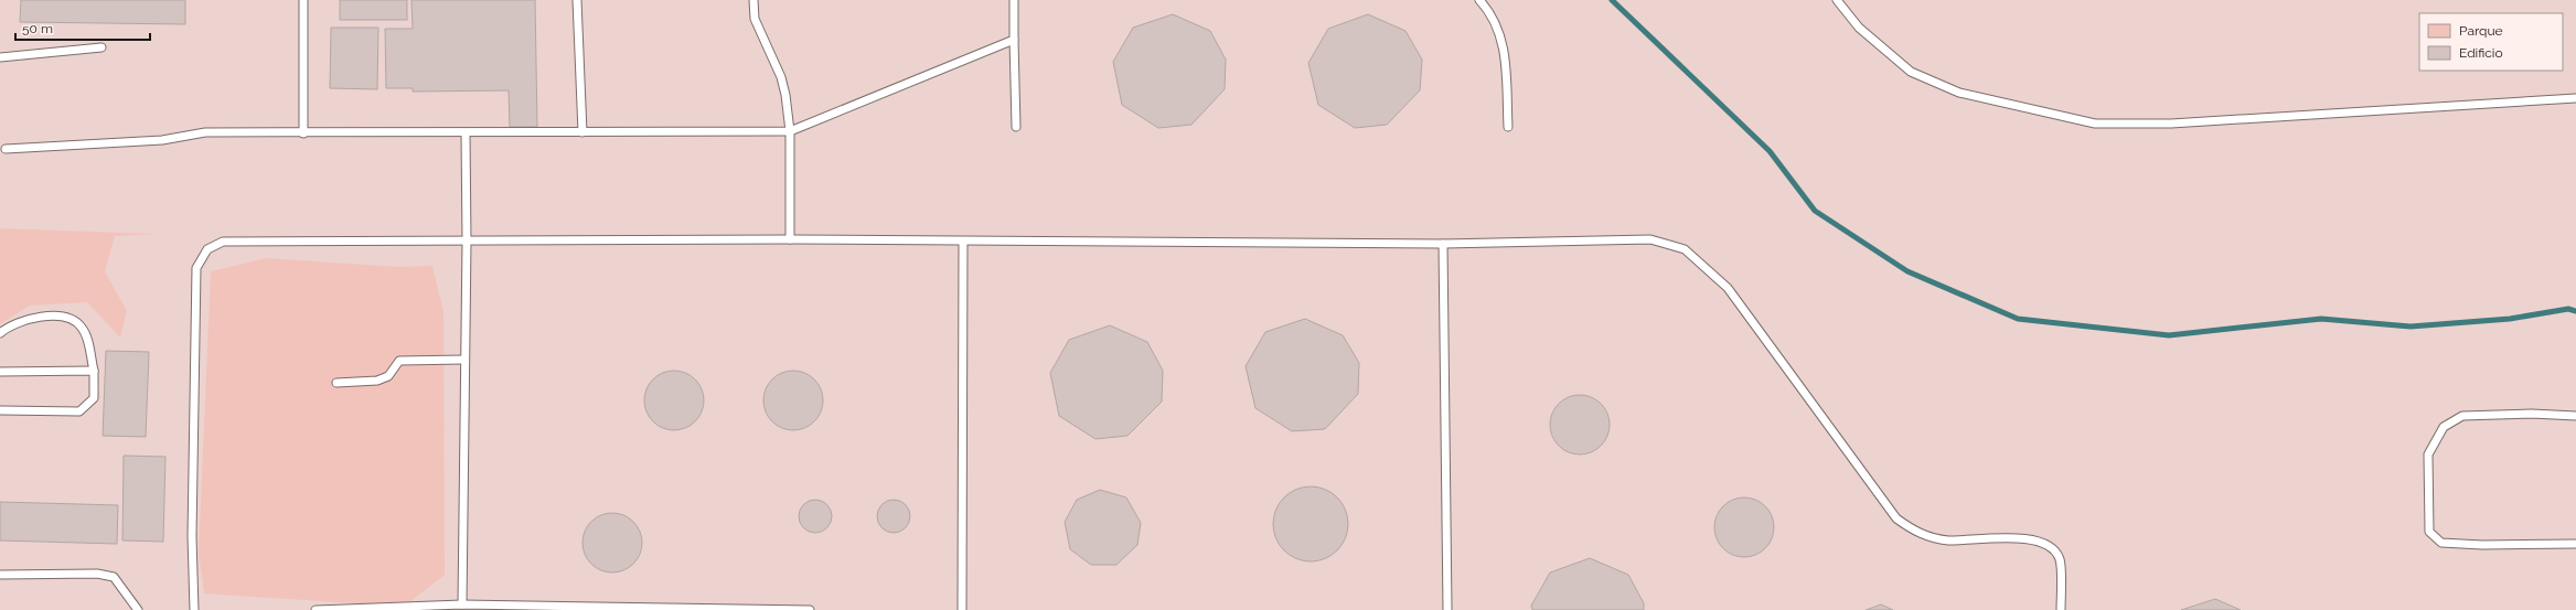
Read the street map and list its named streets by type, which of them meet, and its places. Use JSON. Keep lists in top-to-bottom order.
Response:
{
  "legend": ["Parque", "Edificio"],
  "scale_bar": "50 m"
}
